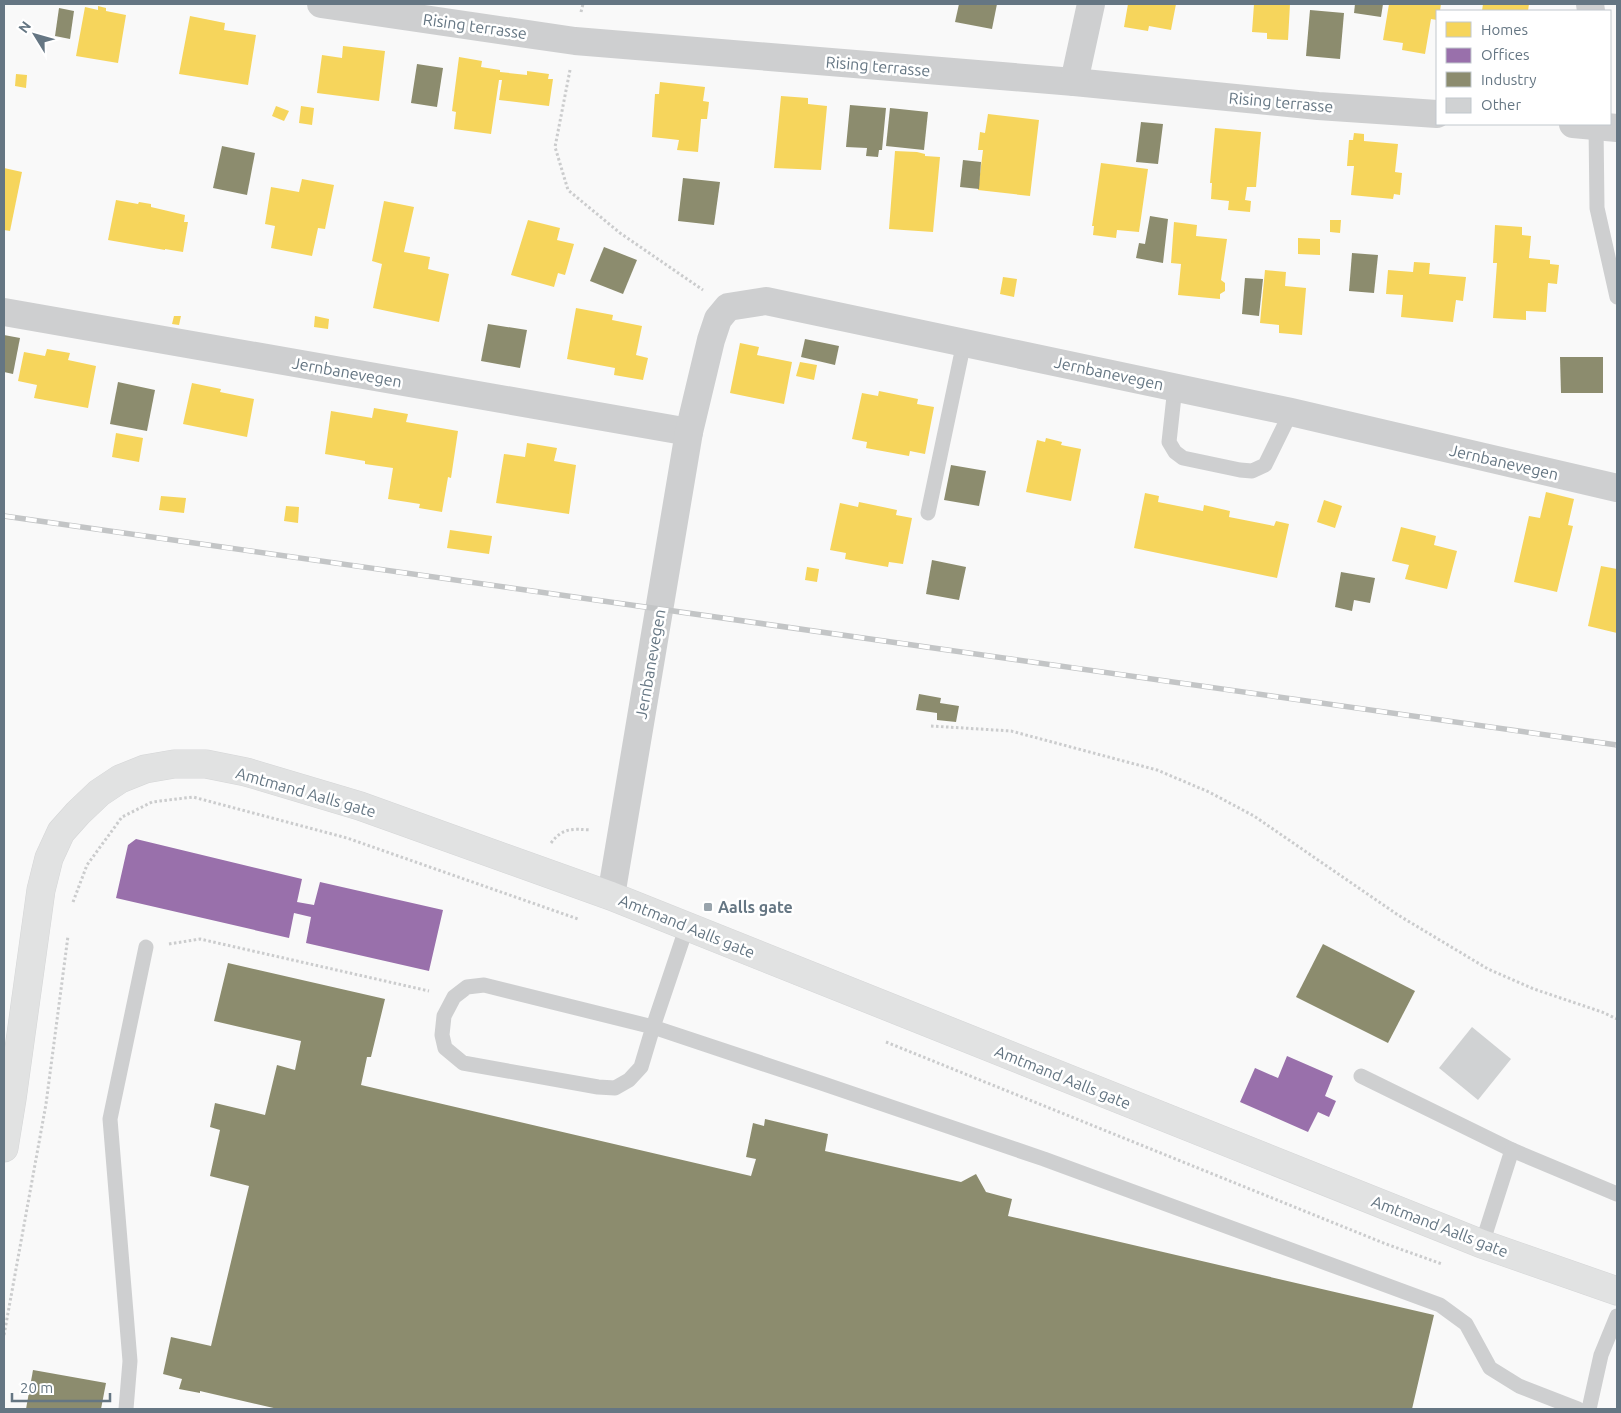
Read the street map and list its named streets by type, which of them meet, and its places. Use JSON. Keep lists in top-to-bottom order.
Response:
{
  "streets": {
    "main road": ["Amtmand Aalls gate"],
    "street": ["Rising terrasse", "Jernbanevegen"]
  },
  "crossings": [
    ["Jernbanevegen", "Amtmand Aalls gate"]
  ],
  "places": {
    "transit": ["Aalls gate"]
  },
  "legend": [
    "Homes",
    "Offices",
    "Industry",
    "Other"
  ],
  "scale_bar": "20 m",
  "north": "top left"
}
